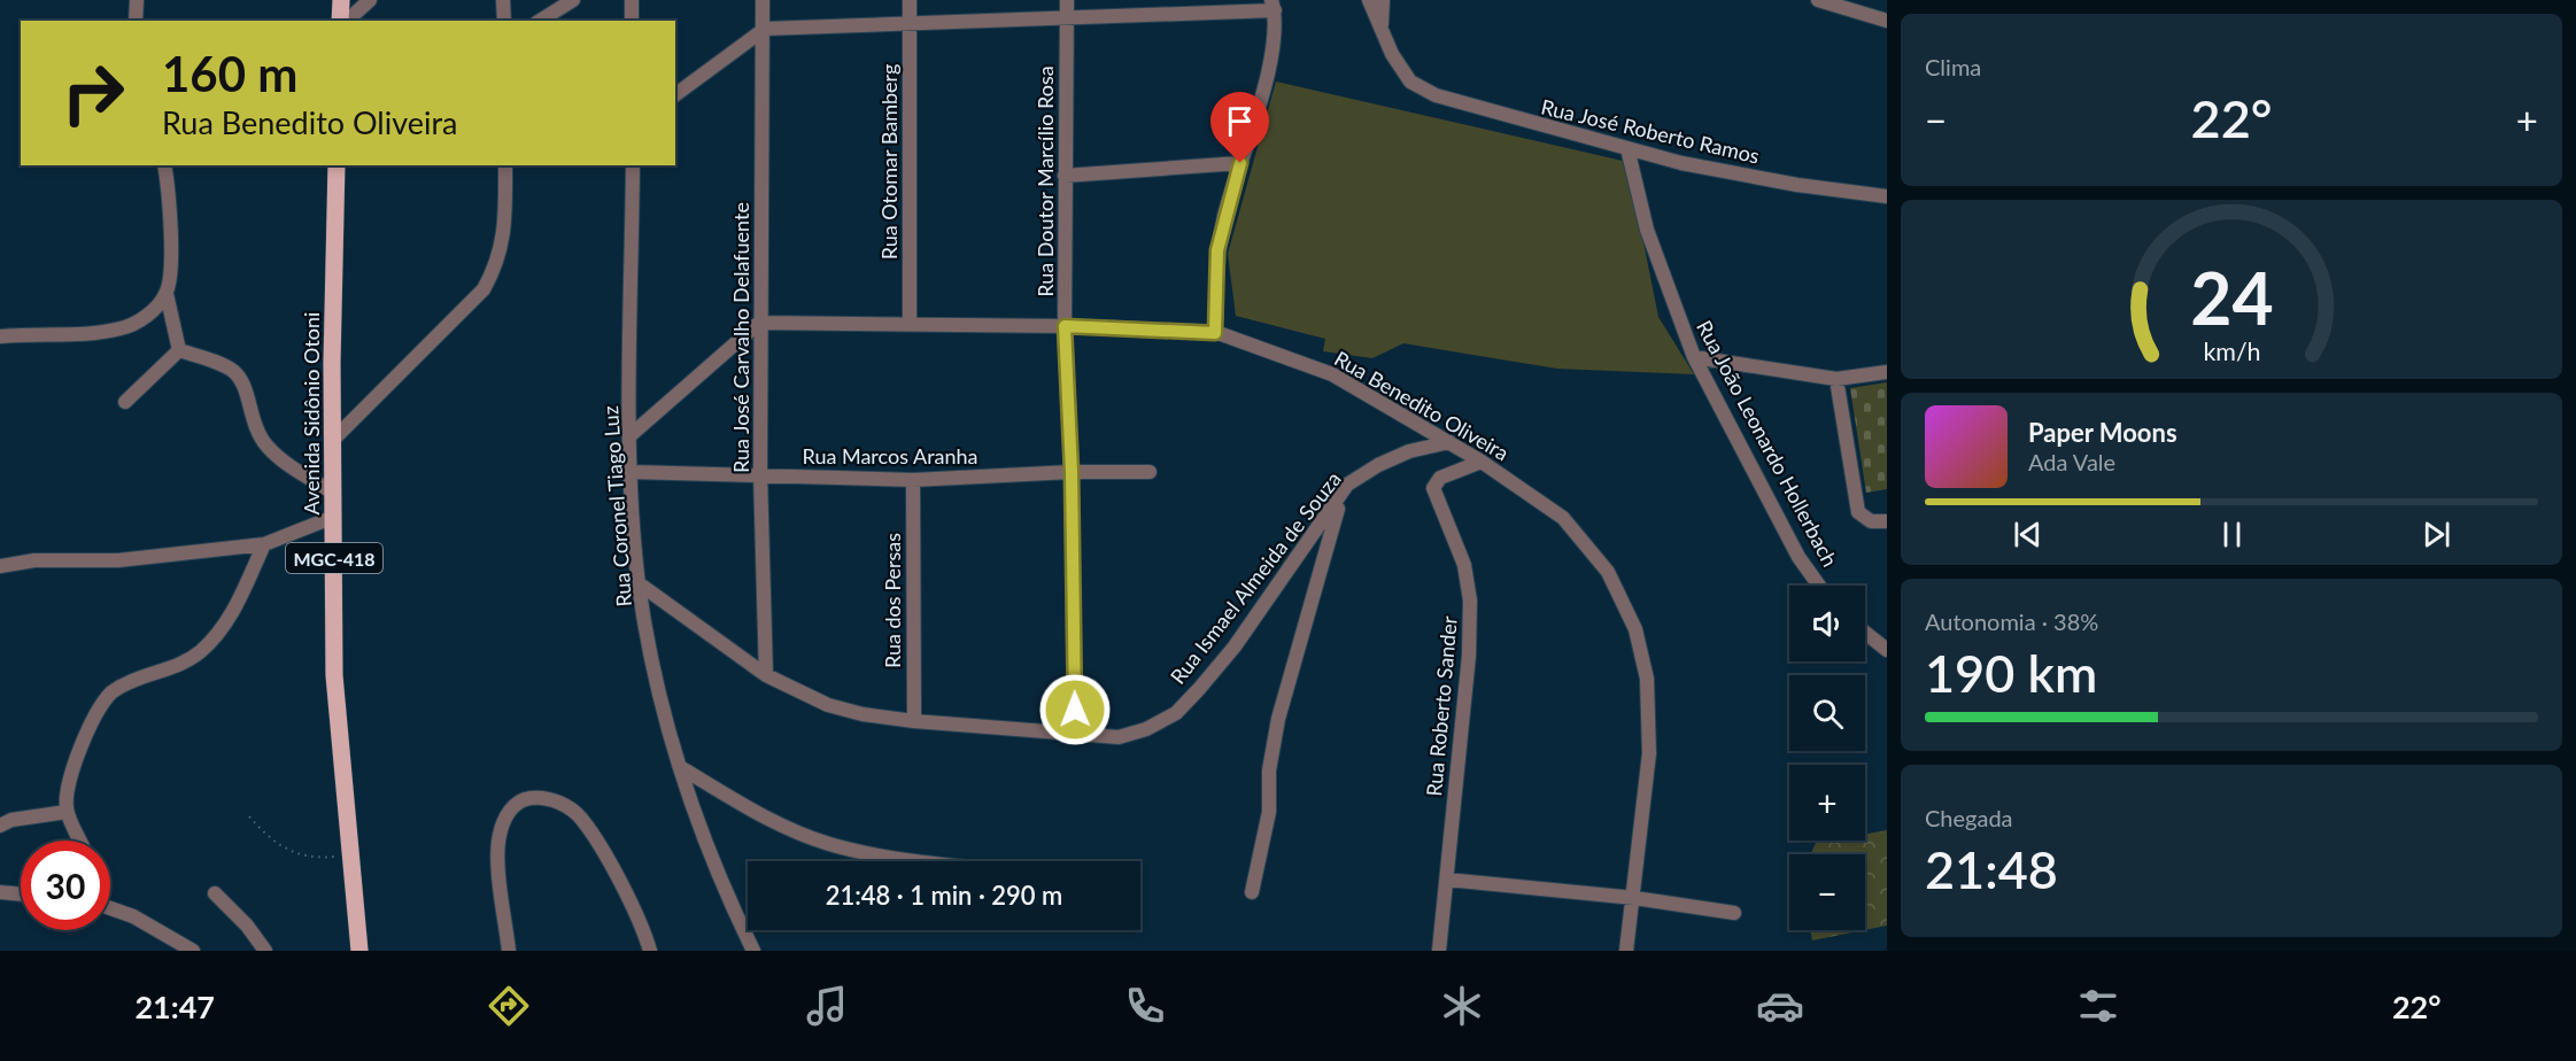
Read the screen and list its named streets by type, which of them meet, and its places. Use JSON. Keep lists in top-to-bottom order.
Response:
{
  "streets": {
    "main road": ["Avenida Sidônio Otoni", "MGC-418"],
    "street": [
      "Rua José Roberto Ramos",
      "Rua Otomar Bamberg",
      "Rua Doutor Marcílio Rosa",
      "Rua José Carvalho Delafuente",
      "Rua Benedito Oliveira",
      "Rua João Leonardo Hollerbach",
      "Rua Marcos Aranha",
      "Rua Coronel Tiago Luz",
      "Rua Ismael Almeida de Souza",
      "Rua dos Persas",
      "Rua Roberto Sander"
    ]
  },
  "crossings": [
    ["Rua José Roberto Ramos", "Rua João Leonardo Hollerbach"],
    ["Rua Otomar Bamberg", "Rua Benedito Oliveira"],
    ["Rua Doutor Marcílio Rosa", "Rua Benedito Oliveira"],
    ["Rua Doutor Marcílio Rosa", "Rua Marcos Aranha"],
    ["Rua Doutor Marcílio Rosa", "Rua Ismael Almeida de Souza"],
    ["Rua José Carvalho Delafuente", "Rua Benedito Oliveira"],
    ["Rua José Carvalho Delafuente", "Rua Marcos Aranha"],
    ["Rua José Carvalho Delafuente", "Rua Ismael Almeida de Souza"],
    ["Rua Benedito Oliveira", "Rua Ismael Almeida de Souza"],
    ["Rua Benedito Oliveira", "Rua Roberto Sander"],
    ["Rua Marcos Aranha", "Rua Coronel Tiago Luz"],
    ["Rua Marcos Aranha", "Rua dos Persas"],
    ["Rua Coronel Tiago Luz", "Rua Ismael Almeida de Souza"],
    ["Rua Ismael Almeida de Souza", "Rua dos Persas"]
  ],
  "page": {
    "tile": [
      "Clima",
      ["Autonomia · 38%", "190 km"],
      ["Chegada", "21:48"]
    ],
    "turn": ["160 m", "Rua Benedito Oliveira"],
    "heat": ["−", "22°", "+"],
    "song": ["Paper Moons", "Ada Vale"],
    "map_buttons": ["+", "−"],
    "limit": "30",
    "trip": "21:48 · 1 min · 290 m",
    "tabs": ["21:47", "22°"],
    "gauge": ["24", "km/h"]
  }
}
